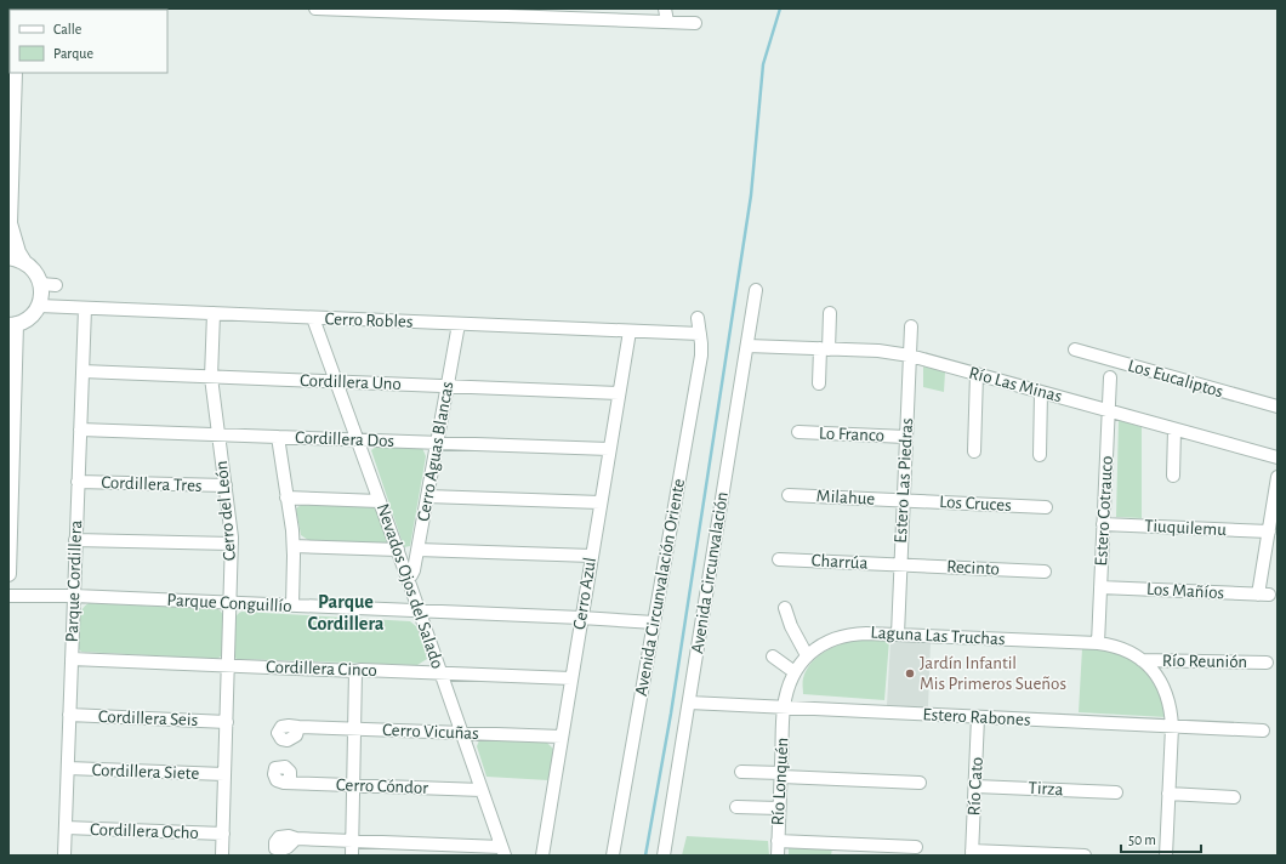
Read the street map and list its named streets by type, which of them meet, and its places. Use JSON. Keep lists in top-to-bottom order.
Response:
{
  "streets": {
    "street": [
      "Cerro Robles",
      "Los Eucaliptos",
      "Cordillera Uno",
      "Río Las Minas",
      "Lo Franco",
      "Cordillera Dos",
      "Cerro Aguas Blancas",
      "Estero Las Piedras",
      "Cordillera Tres",
      "Milahue",
      "Los Cruces",
      "Cerro del León",
      "Estero Cotrauco",
      "Tiuquilemu",
      "Charrúa",
      "Recinto",
      "Avenida Circunvalación",
      "Parque Cordillera",
      "Nevados Ojos del Salado",
      "Avenida Circunvalación Oriente",
      "Los Mañíos",
      "Cerro Azul",
      "Parque Conguillío",
      "Laguna Las Truchas",
      "Río Reunión",
      "Cordillera Cinco",
      "Estero Rabones",
      "Cordillera Seis",
      "Cerro Vicuñas",
      "Cordillera Siete",
      "Río Lonquén",
      "Cerro Cóndor",
      "Río Cato",
      "Tirza",
      "Cordillera Ocho"
    ]
  },
  "crossings": [
    ["Cerro Robles", "Cerro Aguas Blancas"],
    ["Cerro Robles", "Cerro del León"],
    ["Cerro Robles", "Parque Cordillera"],
    ["Cerro Robles", "Nevados Ojos del Salado"],
    ["Cerro Robles", "Avenida Circunvalación Oriente"],
    ["Cerro Robles", "Cerro Azul"],
    ["Cordillera Uno", "Cerro Aguas Blancas"],
    ["Cordillera Uno", "Cerro del León"],
    ["Cordillera Uno", "Parque Cordillera"],
    ["Cordillera Uno", "Nevados Ojos del Salado"],
    ["Cordillera Uno", "Cerro Azul"],
    ["Río Las Minas", "Estero Las Piedras"],
    ["Río Las Minas", "Estero Cotrauco"],
    ["Río Las Minas", "Avenida Circunvalación"],
    ["Lo Franco", "Estero Las Piedras"],
    ["Cordillera Dos", "Cerro Aguas Blancas"],
    ["Cordillera Dos", "Cerro del León"],
    ["Cordillera Dos", "Parque Cordillera"],
    ["Cordillera Dos", "Nevados Ojos del Salado"],
    ["Cordillera Dos", "Cerro Azul"],
    ["Cerro Aguas Blancas", "Nevados Ojos del Salado"],
    ["Estero Las Piedras", "Milahue"],
    ["Estero Las Piedras", "Los Cruces"],
    ["Estero Las Piedras", "Charrúa"],
    ["Estero Las Piedras", "Recinto"],
    ["Estero Las Piedras", "Laguna Las Truchas"],
    ["Cordillera Tres", "Cerro del León"],
    ["Cordillera Tres", "Parque Cordillera"],
    ["Milahue", "Los Cruces"],
    ["Cerro del León", "Parque Conguillío"],
    ["Cerro del León", "Cordillera Cinco"],
    ["Cerro del León", "Cordillera Seis"],
    ["Cerro del León", "Cordillera Siete"],
    ["Cerro del León", "Cordillera Ocho"],
    ["Estero Cotrauco", "Tiuquilemu"],
    ["Estero Cotrauco", "Los Mañíos"],
    ["Estero Cotrauco", "Laguna Las Truchas"],
    ["Tiuquilemu", "Los Mañíos"],
    ["Charrúa", "Recinto"],
    ["Avenida Circunvalación", "Estero Rabones"],
    ["Parque Cordillera", "Parque Conguillío"],
    ["Parque Cordillera", "Cordillera Cinco"],
    ["Parque Cordillera", "Cordillera Seis"],
    ["Parque Cordillera", "Cordillera Siete"],
    ["Parque Cordillera", "Cordillera Ocho"],
    ["Nevados Ojos del Salado", "Parque Conguillío"],
    ["Nevados Ojos del Salado", "Cordillera Cinco"],
    ["Nevados Ojos del Salado", "Cerro Vicuñas"],
    ["Nevados Ojos del Salado", "Cerro Cóndor"],
    ["Avenida Circunvalación Oriente", "Parque Conguillío"],
    ["Cerro Azul", "Parque Conguillío"],
    ["Cerro Azul", "Cordillera Cinco"],
    ["Cerro Azul", "Cerro Vicuñas"],
    ["Laguna Las Truchas", "Río Reunión"],
    ["Laguna Las Truchas", "Estero Rabones"],
    ["Laguna Las Truchas", "Río Lonquén"],
    ["Estero Rabones", "Río Lonquén"],
    ["Estero Rabones", "Río Cato"],
    ["Río Cato", "Tirza"]
  ],
  "districts": ["Parque Cordillera"],
  "places": ["Jardín Infantil Mis Primeros Sueños"],
  "legend": ["Calle", "Parque"],
  "scale_bar": "50 m"
}
